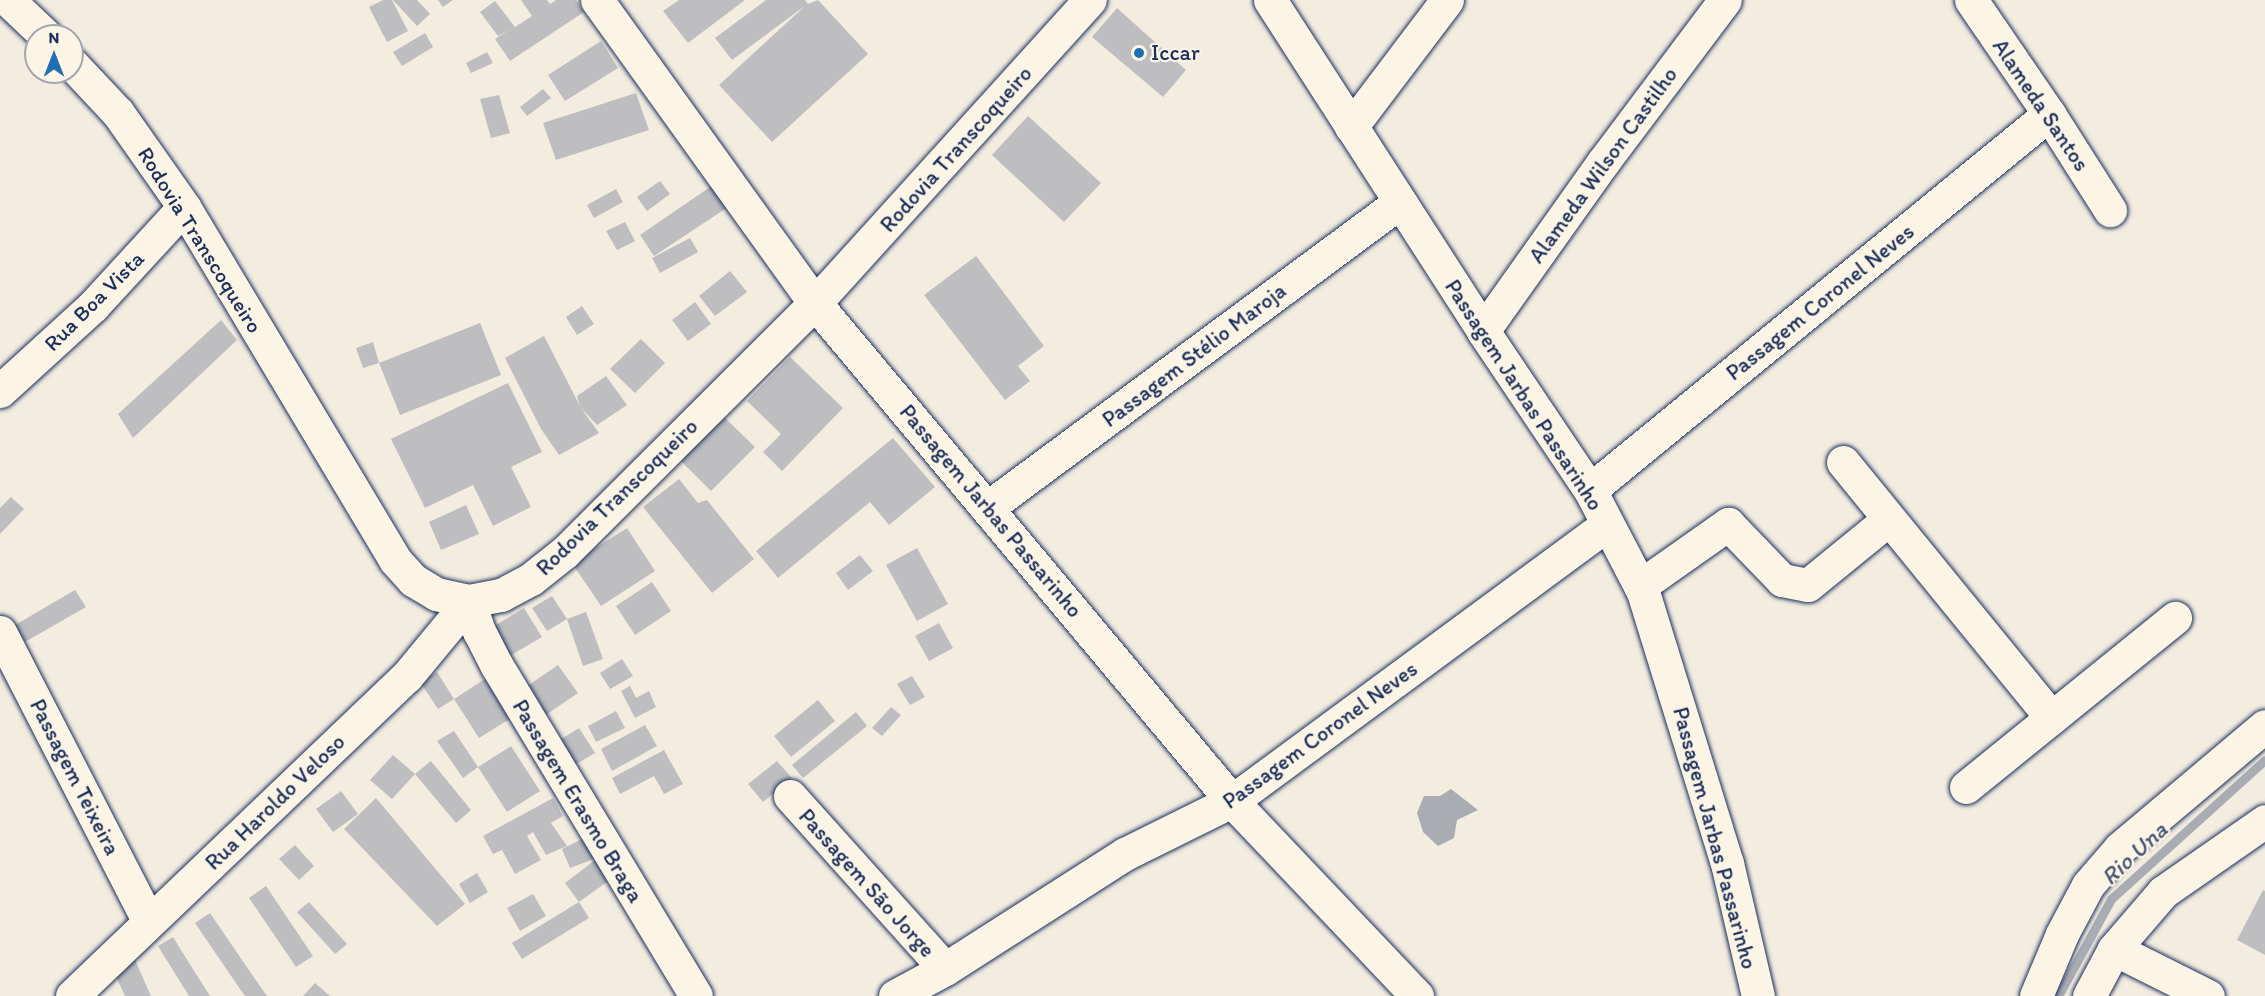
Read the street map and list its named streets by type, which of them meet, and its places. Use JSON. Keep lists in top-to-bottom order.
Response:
{
  "streets": {
    "street": [
      "Alameda Santos",
      "Rodovia Transcoqueiro",
      "Alameda Wilson Castilho",
      "Rua Boa Vista",
      "Passagem Coronel Neves",
      "Passagem Stélio Maroja",
      "Passagem Jarbas Passarinho",
      "Passagem Teixeira",
      "Passagem Erasmo Braga",
      "Rua Haroldo Veloso",
      "Passagem São Jorge"
    ]
  },
  "crossings": [
    ["Alameda Santos", "Passagem Coronel Neves"],
    ["Rodovia Transcoqueiro", "Rua Boa Vista"],
    ["Rodovia Transcoqueiro", "Passagem Jarbas Passarinho"],
    ["Rodovia Transcoqueiro", "Passagem Erasmo Braga"],
    ["Rodovia Transcoqueiro", "Rua Haroldo Veloso"],
    ["Alameda Wilson Castilho", "Passagem Jarbas Passarinho"],
    ["Passagem Coronel Neves", "Passagem Jarbas Passarinho"],
    ["Passagem Coronel Neves", "Passagem São Jorge"],
    ["Passagem Stélio Maroja", "Passagem Jarbas Passarinho"],
    ["Passagem Teixeira", "Rua Haroldo Veloso"],
    ["Passagem Erasmo Braga", "Rua Haroldo Veloso"]
  ],
  "water": ["Rio Una"],
  "places": ["Iccar"],
  "north": "top"
}
